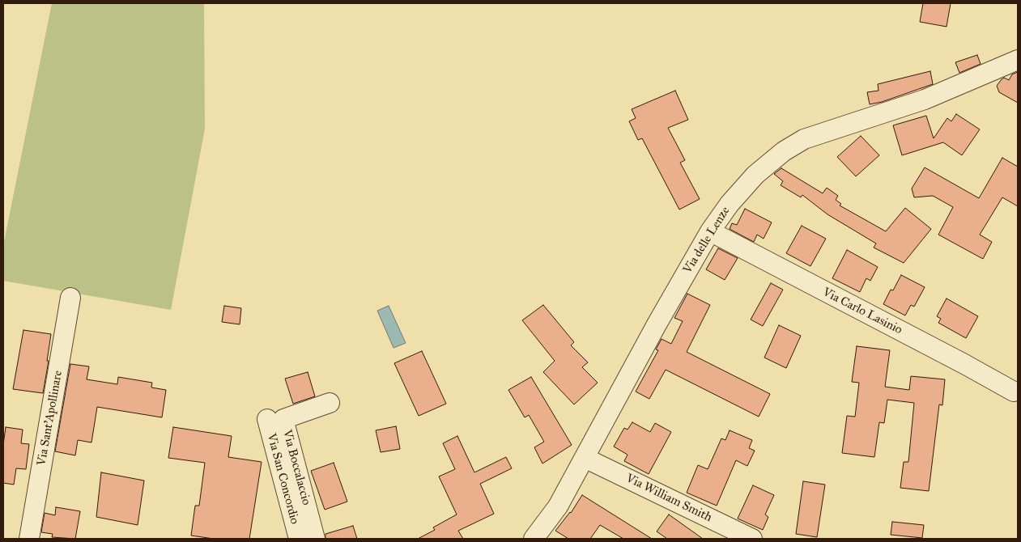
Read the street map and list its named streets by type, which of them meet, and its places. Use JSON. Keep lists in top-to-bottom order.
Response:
{
  "streets": {
    "street": [
      "Via delle Lenze",
      "Via Carlo Lasinio",
      "Via Sant'Apollinare",
      "Via Boccalaccio",
      "Via San Concordio",
      "Via William Smith"
    ]
  },
  "crossings": [
    ["Via delle Lenze", "Via Carlo Lasinio"],
    ["Via delle Lenze", "Via William Smith"]
  ]
}
